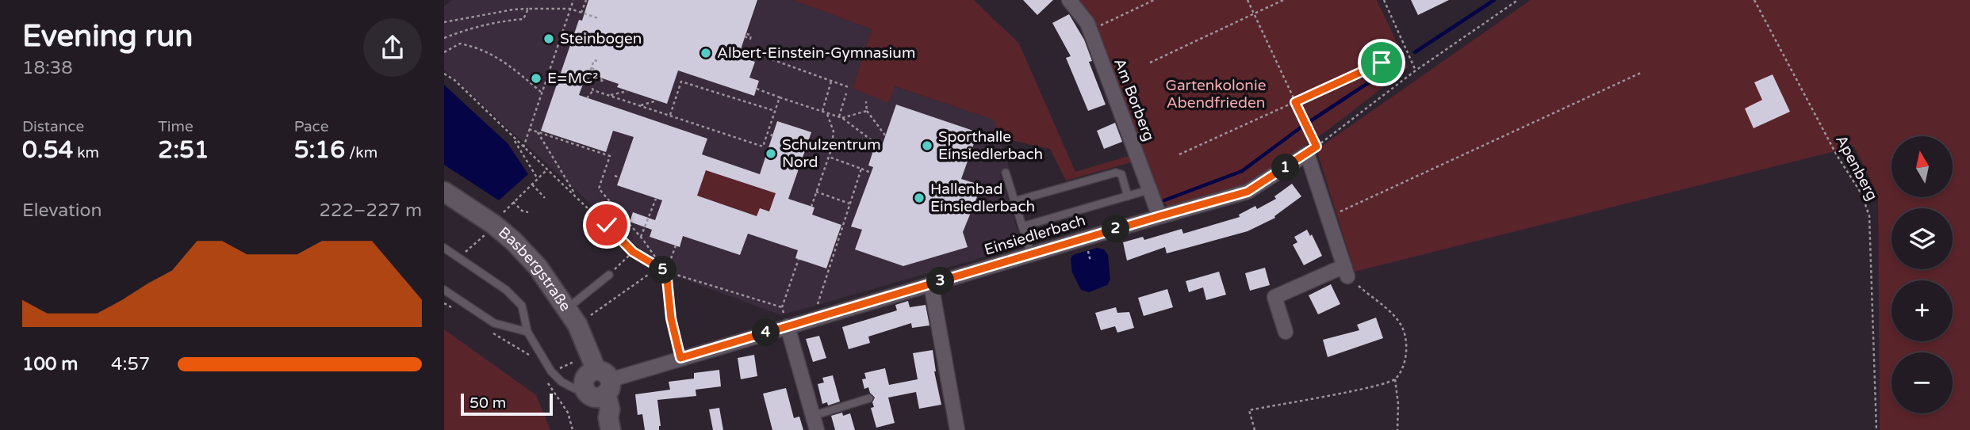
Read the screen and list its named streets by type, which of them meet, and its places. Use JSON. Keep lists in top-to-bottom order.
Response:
{
  "streets": {
    "main road": ["Basbergstraße"],
    "street": ["Am Borberg", "Einsiedlerbach"],
    "path": ["Apenberg"]
  },
  "crossings": [
    ["Am Borberg", "Einsiedlerbach"],
    ["Einsiedlerbach", "Basbergstraße"]
  ],
  "parks": ["Gartenkolonie Abendfrieden"],
  "places": [
    "Steinbogen",
    "Albert-Einstein-Gymnasium",
    "E=MC²",
    "Sporthalle Einsiedlerbach",
    "Schulzentrum Nord",
    "Hallenbad Einsiedlerbach"
  ],
  "scale_bar": "50 m",
  "north": "top",
  "page": {
    "heading": ["Evening run", "18:38"],
    "stats": [
      ["Distance", "0.54 km"],
      ["Time", "2:51"],
      ["Pace", "5:16 /km"]
    ],
    "map_buttons": ["+", "−"],
    "pins": [
      "1",
      "2",
      "5",
      "3",
      "4"
    ],
    "chart": ["Elevation", "222–227 m"],
    "list": [
      {
        "name": "100 m",
        "note": "4:57"
      }
    ],
    "scale": "50 m"
  }
}
